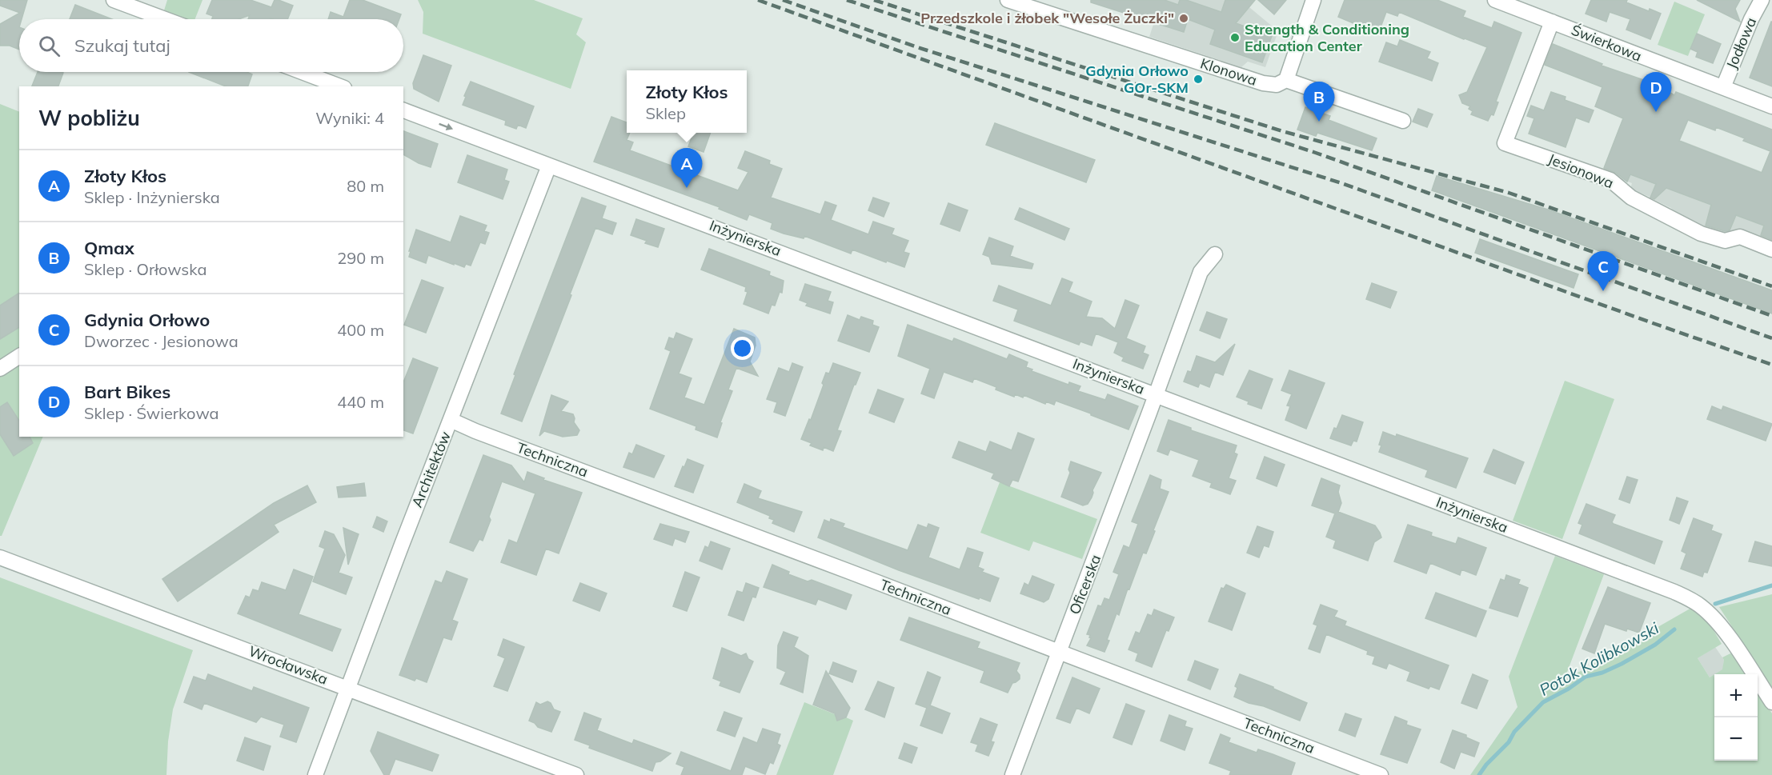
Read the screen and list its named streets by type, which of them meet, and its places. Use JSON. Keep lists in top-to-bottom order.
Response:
{
  "streets": {
    "street": [
      "Świerkowa",
      "Jodłowa",
      "Klonowa",
      "Jesionowa",
      "Inżynierska",
      "Techniczna",
      "Architektów",
      "Oficerska",
      "Wrocławska"
    ]
  },
  "crossings": [
    ["Świerkowa", "Jodłowa"],
    ["Świerkowa", "Jesionowa"],
    ["Inżynierska", "Architektów"],
    ["Inżynierska", "Oficerska"],
    ["Techniczna", "Architektów"],
    ["Techniczna", "Oficerska"],
    ["Architektów", "Wrocławska"]
  ],
  "water": ["Potok Kolibkowski"],
  "places": ["Przedszkole i żłobek \"Wesołe Żuczki\"", "Strength & Conditioning Education Center", "Gdynia Orłowo GOr-SKM"],
  "page": {
    "search": "Szukaj tutaj",
    "popup": ["Złoty Kłos", "Sklep"],
    "pins": [
      "D",
      "B",
      "A",
      "C"
    ],
    "heading": ["W pobliżu", "Wyniki: 4"],
    "list": [
      {
        "mark": "A",
        "name": "Złoty Kłos",
        "note": "Sklep · Inżynierska",
        "value": "80 m"
      },
      {
        "mark": "B",
        "name": "Qmax",
        "note": "Sklep · Orłowska",
        "value": "290 m"
      },
      {
        "mark": "C",
        "name": "Gdynia Orłowo",
        "note": "Dworzec · Jesionowa",
        "value": "400 m"
      },
      {
        "mark": "D",
        "name": "Bart Bikes",
        "note": "Sklep · Świerkowa",
        "value": "440 m"
      }
    ],
    "map_buttons": ["+", "−"]
  }
}
